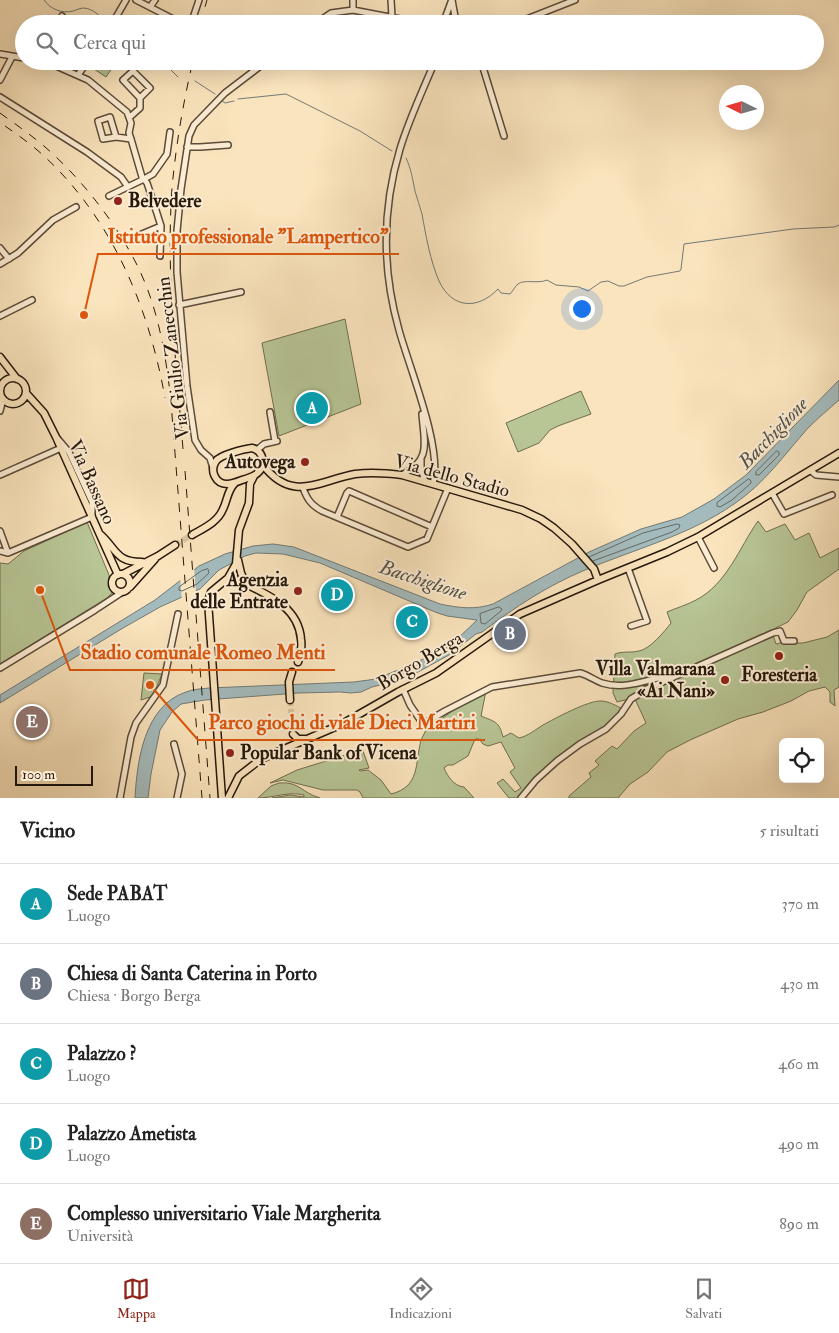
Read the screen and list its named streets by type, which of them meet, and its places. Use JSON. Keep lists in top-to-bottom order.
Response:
{
  "streets": {
    "main road": ["Via dello Stadio", "Via Bassano", "Borgo Berga"],
    "street": ["Via Giulio Zanecchin"]
  },
  "crossings": [
    ["Via dello Stadio", "Borgo Berga"]
  ],
  "water": ["Bacchiglione"],
  "places": [
    "Belvedere",
    "Istituto professionale \"Lampertico\"",
    "Autovega",
    "Stadio comunale Romeo Menti",
    "Agenzia delle Entrate",
    "Foresteria",
    "Villa Valmarana «Ai Nani»",
    "Parco giochi di viale Dieci Martiri",
    "Popular Bank of Vicena"
  ],
  "scale_bar": "100 m",
  "north": "left",
  "page": {
    "search": "Cerca qui",
    "pins": [
      "A",
      "D",
      "C",
      "B",
      "E"
    ],
    "scale": "100 m",
    "heading": ["Vicino", "5 risultati"],
    "list": [
      {
        "mark": "A",
        "name": "Sede PABAT",
        "note": "Luogo",
        "value": "370 m"
      },
      {
        "mark": "B",
        "name": "Chiesa di Santa Caterina in Porto",
        "note": "Chiesa · Borgo Berga",
        "value": "430 m"
      },
      {
        "mark": "C",
        "name": "Palazzo ?",
        "note": "Luogo",
        "value": "460 m"
      },
      {
        "mark": "D",
        "name": "Palazzo Ametista",
        "note": "Luogo",
        "value": "490 m"
      },
      {
        "mark": "E",
        "name": "Complesso universitario Viale Margherita",
        "note": "Università",
        "value": "890 m"
      }
    ],
    "nav": ["Mappa", "Indicazioni", "Salvati"]
  }
}
